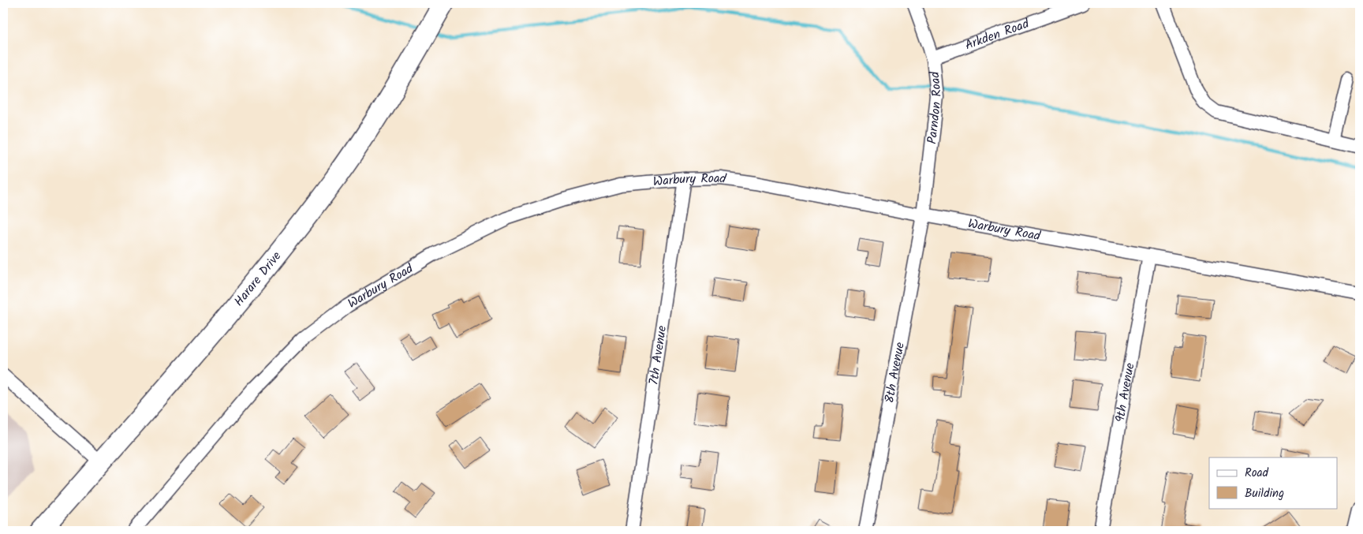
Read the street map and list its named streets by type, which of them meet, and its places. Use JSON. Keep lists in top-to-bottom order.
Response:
{
  "streets": {
    "main road": ["Harare Drive"],
    "street": [
      "Arkden Road",
      "Parndon Road",
      "Warbury Road",
      "7th Avenue",
      "8th Avenue",
      "9th Avenue"
    ]
  },
  "crossings": [
    ["Arkden Road", "Parndon Road"],
    ["Parndon Road", "Warbury Road"],
    ["Parndon Road", "8th Avenue"],
    ["Warbury Road", "7th Avenue"],
    ["Warbury Road", "8th Avenue"],
    ["Warbury Road", "9th Avenue"]
  ],
  "legend": ["Road", "Building"]
}
